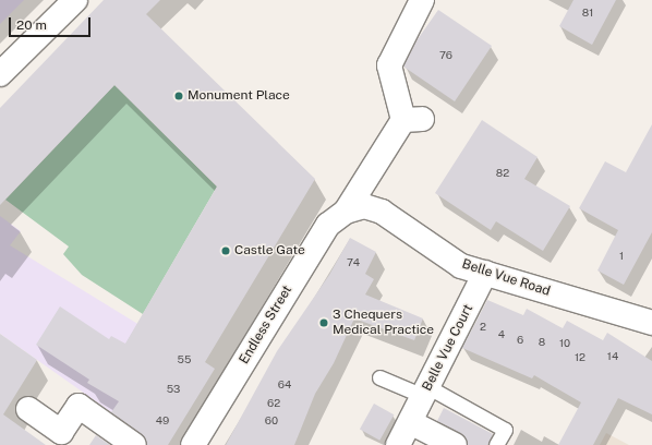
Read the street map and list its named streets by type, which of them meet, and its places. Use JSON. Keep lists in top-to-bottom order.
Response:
{
  "streets": {
    "street": ["Belle Vue Road", "Endless Street", "Belle Vue Court"]
  },
  "crossings": [
    ["Belle Vue Road", "Endless Street"],
    ["Belle Vue Road", "Belle Vue Court"]
  ],
  "places": ["Monument Place", "Castle Gate", "3 Chequers Medical Practice"],
  "house_numbers": [
    "81",
    "76",
    "82",
    "1",
    "74",
    "2",
    "4",
    "6",
    "8",
    "10",
    "14",
    "12",
    "55",
    "64",
    "53",
    "62",
    "49",
    "60"
  ],
  "scale_bar": "20 m"
}
